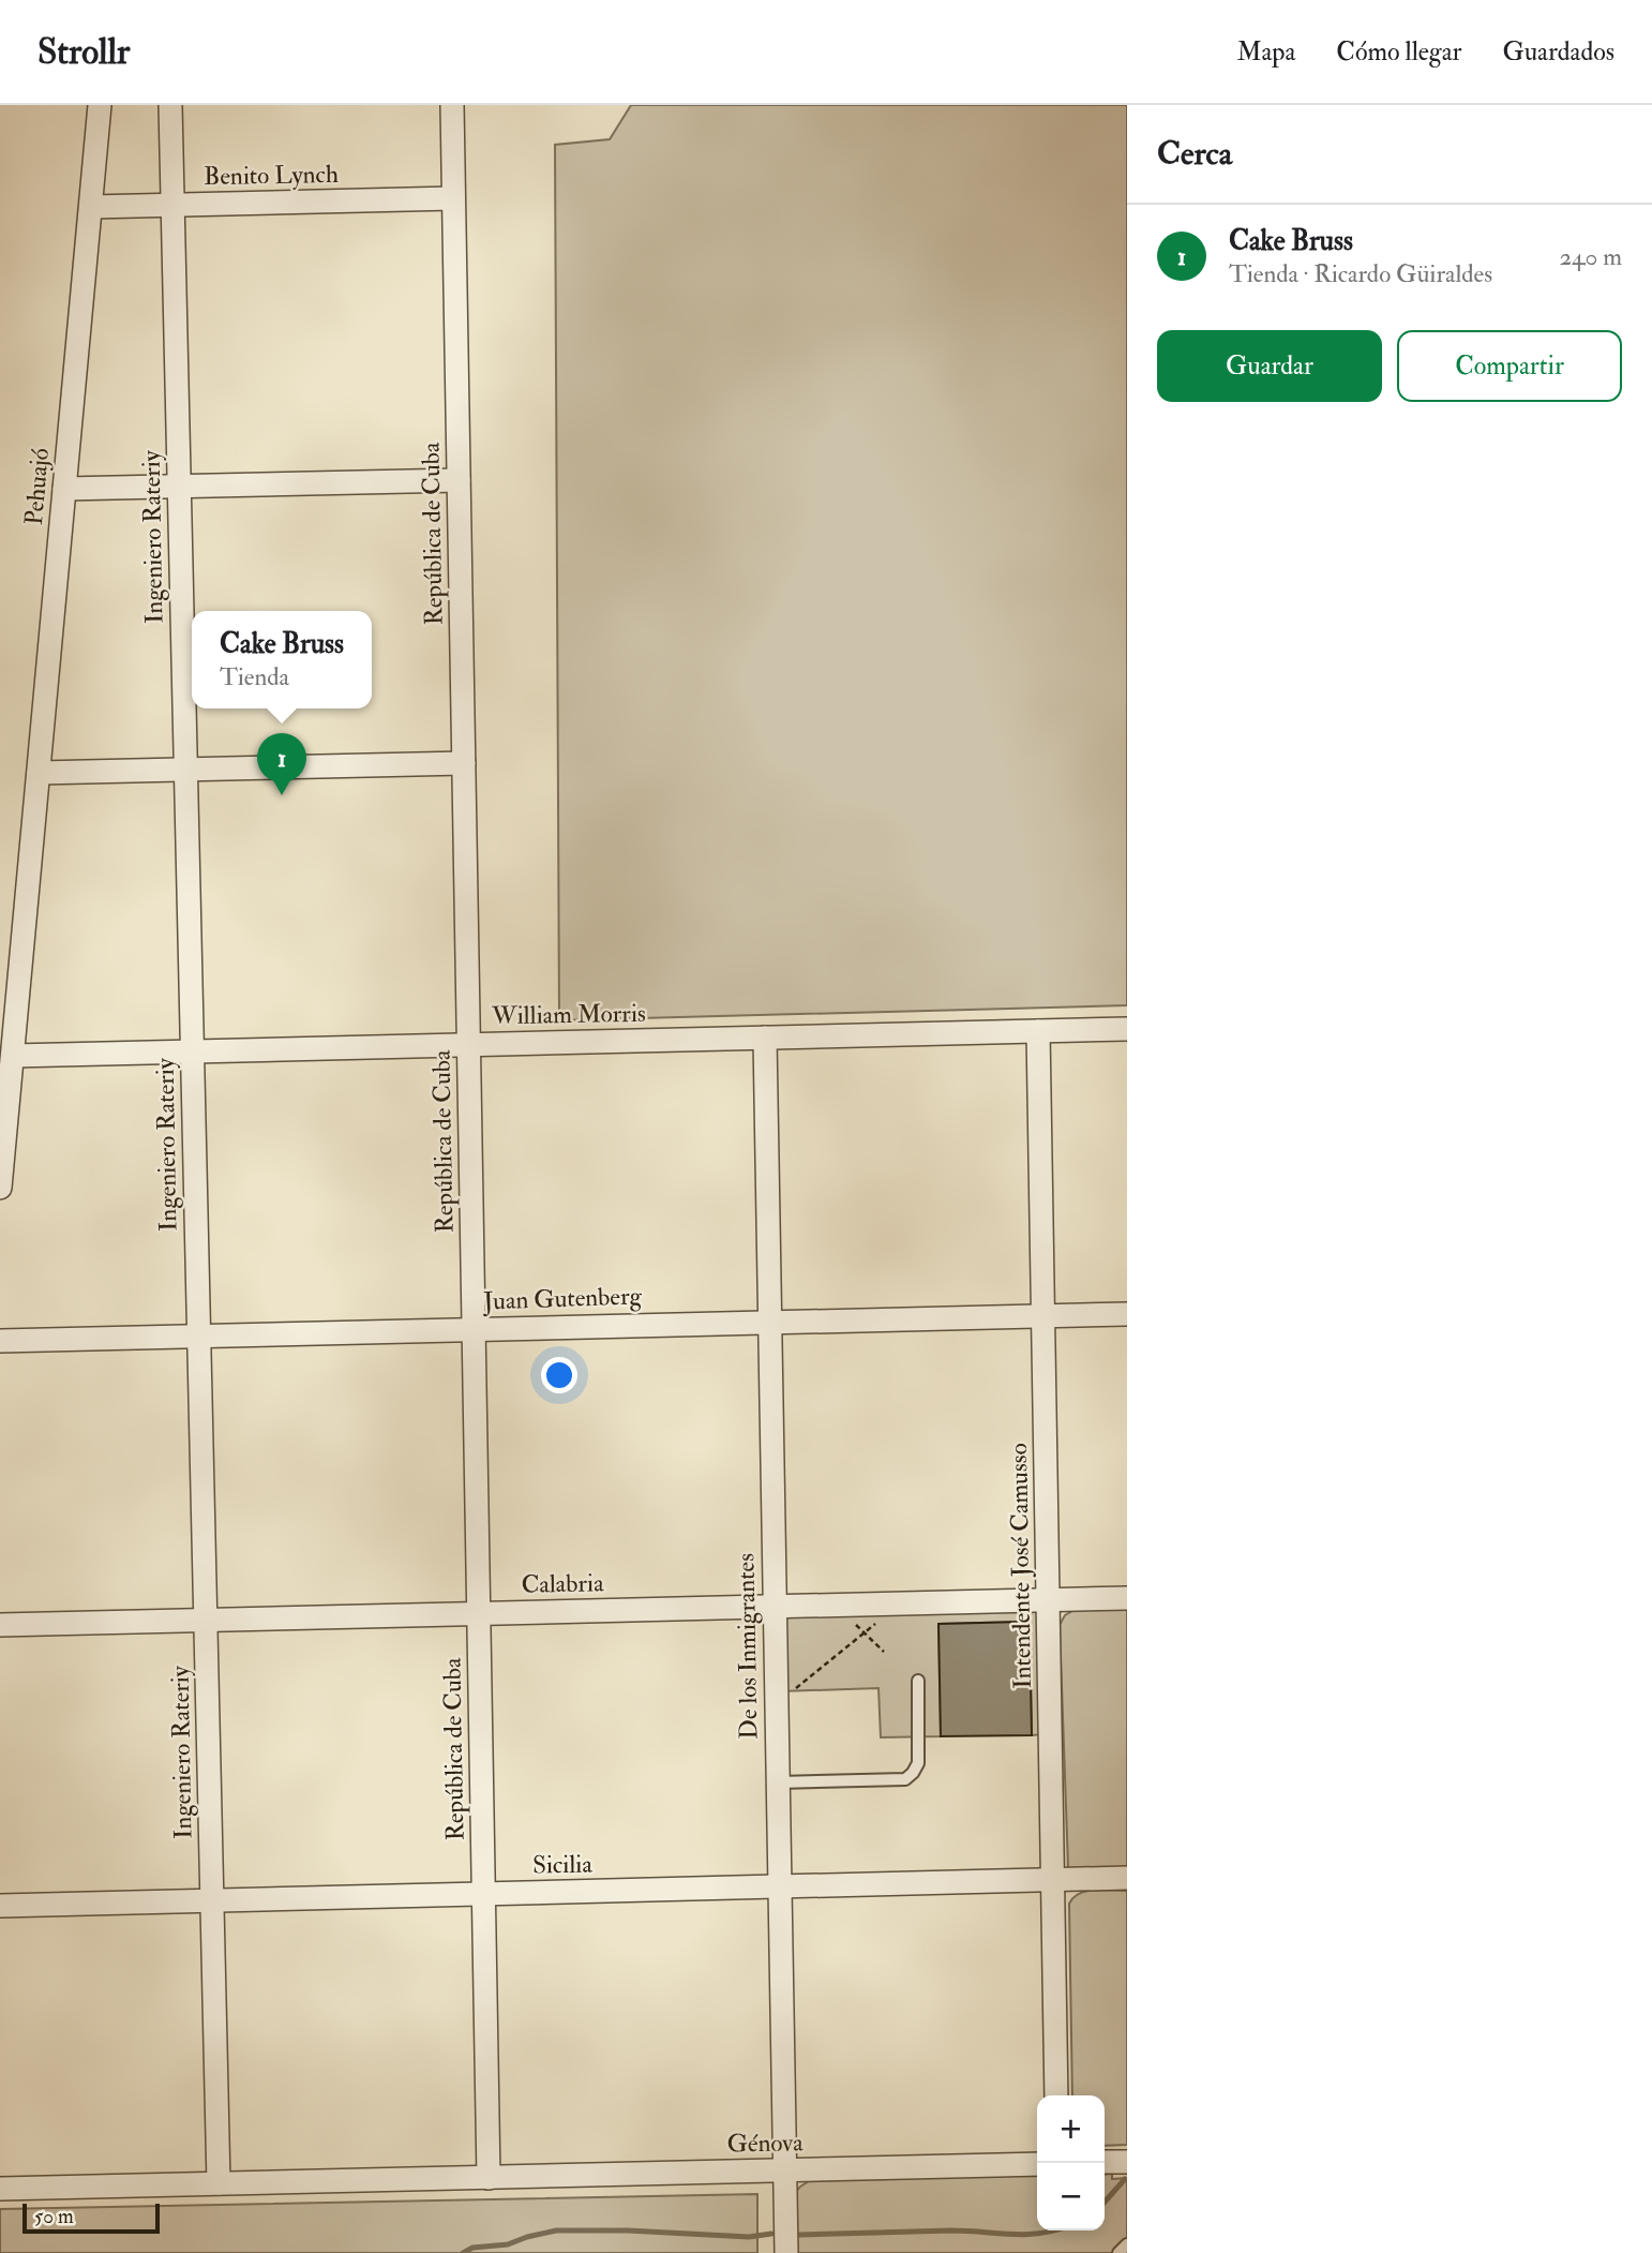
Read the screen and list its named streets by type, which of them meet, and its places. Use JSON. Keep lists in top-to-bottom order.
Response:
{
  "streets": {
    "street": [
      "Benito Lynch",
      "Pehuajó",
      "República de Cuba",
      "Ingeniero Rateriy",
      "William Morris",
      "Juan Gutenberg",
      "Intendente José Camusso",
      "Calabria",
      "De los Inmigrantes",
      "Sicilia",
      "Génova"
    ]
  },
  "crossings": [
    ["Benito Lynch", "Pehuajó"],
    ["Benito Lynch", "República de Cuba"],
    ["Benito Lynch", "Ingeniero Rateriy"],
    ["Pehuajó", "William Morris"],
    ["República de Cuba", "William Morris"],
    ["República de Cuba", "Juan Gutenberg"],
    ["República de Cuba", "Calabria"],
    ["República de Cuba", "Sicilia"],
    ["República de Cuba", "Génova"],
    ["Ingeniero Rateriy", "William Morris"],
    ["Ingeniero Rateriy", "Juan Gutenberg"],
    ["Ingeniero Rateriy", "Calabria"],
    ["Ingeniero Rateriy", "Sicilia"],
    ["Ingeniero Rateriy", "Génova"],
    ["William Morris", "Intendente José Camusso"],
    ["William Morris", "De los Inmigrantes"],
    ["Juan Gutenberg", "Intendente José Camusso"],
    ["Juan Gutenberg", "De los Inmigrantes"],
    ["Intendente José Camusso", "Calabria"],
    ["Intendente José Camusso", "Sicilia"],
    ["Calabria", "De los Inmigrantes"],
    ["De los Inmigrantes", "Sicilia"],
    ["De los Inmigrantes", "Génova"]
  ],
  "scale_bar": "50 m",
  "page": {
    "header": "Strollr",
    "nav": ["Mapa", "Cómo llegar", "Guardados"],
    "heading": "Cerca",
    "list": [
      {
        "mark": "1",
        "name": "Cake Bruss",
        "note": "Tienda · Ricardo Güiraldes",
        "value": "240 m"
      }
    ],
    "buttons": ["Guardar", "Compartir"],
    "popup": ["Cake Bruss", "Tienda"],
    "pins": "1",
    "map_buttons": ["+", "−"],
    "scale": "50 m"
  }
}
